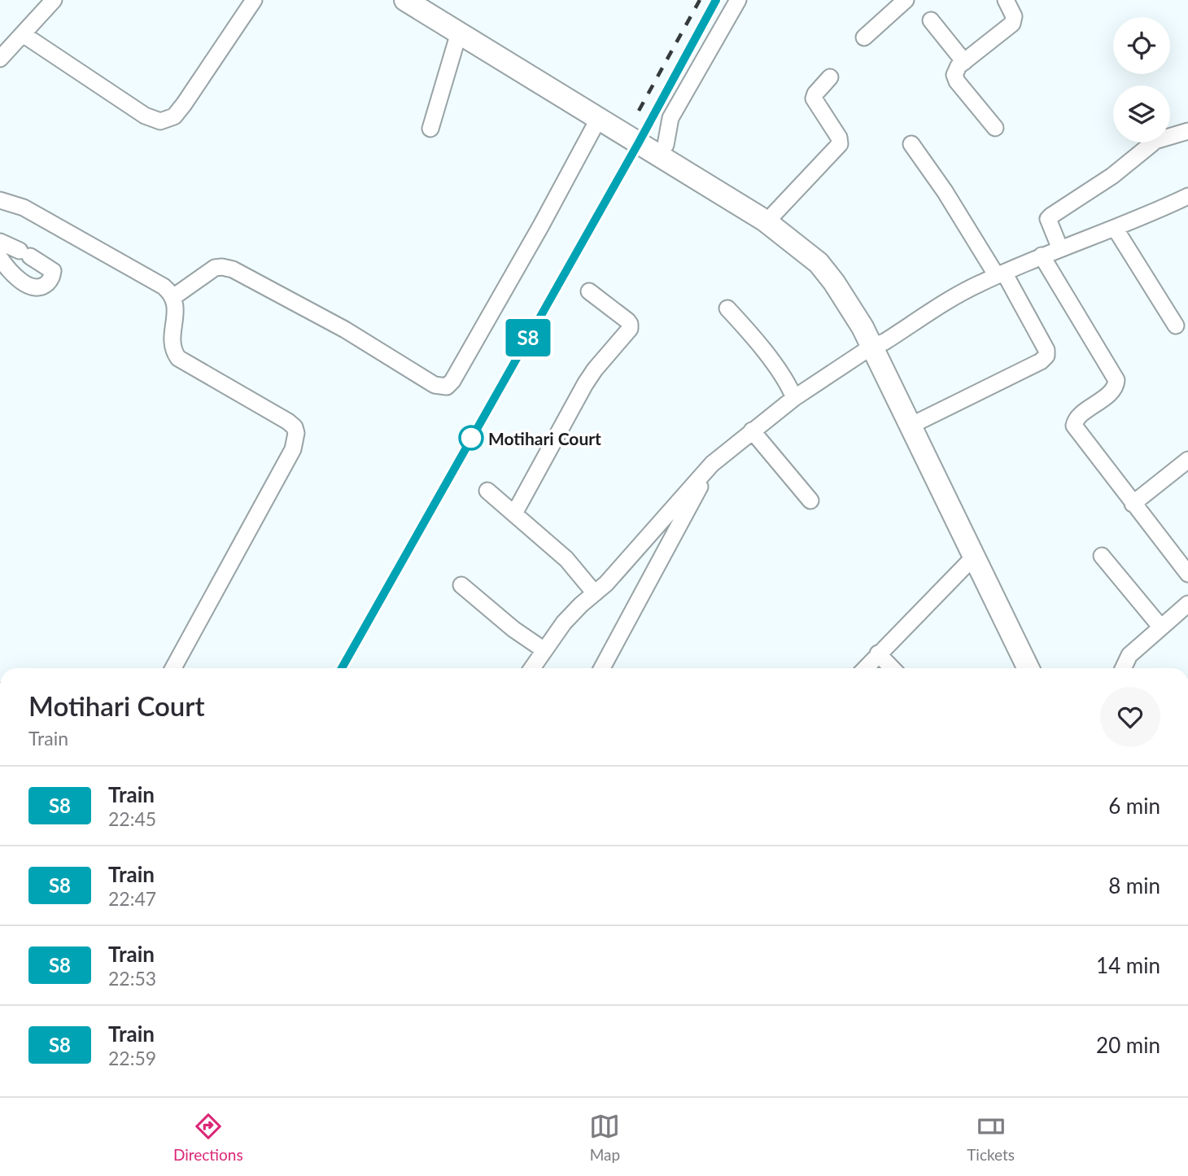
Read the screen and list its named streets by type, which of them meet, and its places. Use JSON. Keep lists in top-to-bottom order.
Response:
{
  "places": ["Motihari Court"],
  "page": {
    "on_map": "S8",
    "heading": ["Motihari Court", "Train"],
    "list": [
      {
        "mark": "S8",
        "name": "Train",
        "note": "22:45",
        "value": "6 min"
      },
      {
        "mark": "S8",
        "name": "Train",
        "note": "22:47",
        "value": "8 min"
      },
      {
        "mark": "S8",
        "name": "Train",
        "note": "22:53",
        "value": "14 min"
      },
      {
        "mark": "S8",
        "name": "Train",
        "note": "22:59",
        "value": "20 min"
      }
    ],
    "tabs": ["Directions", "Map", "Tickets"]
  }
}
